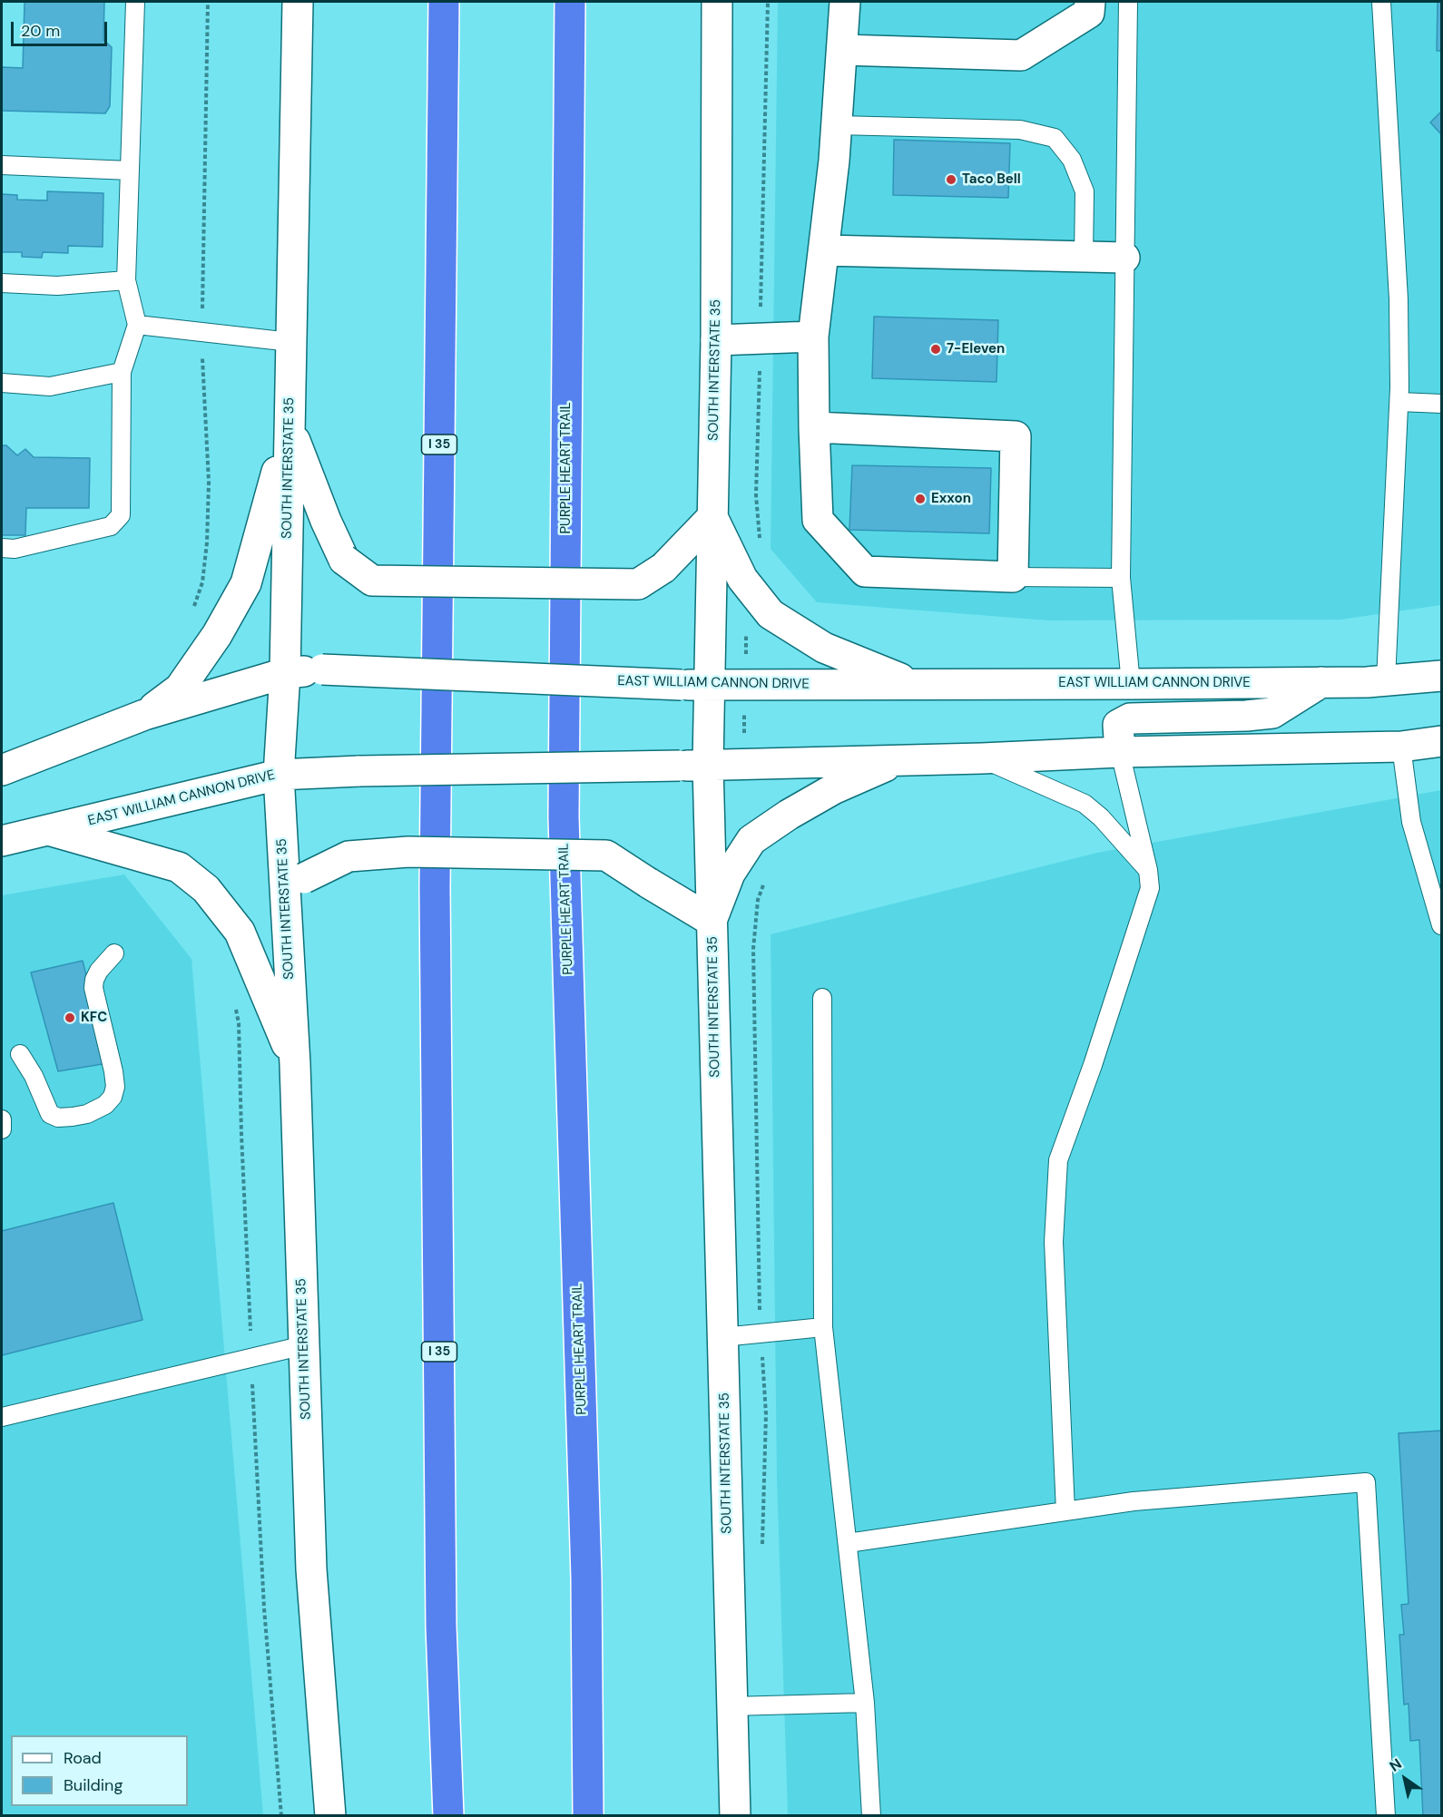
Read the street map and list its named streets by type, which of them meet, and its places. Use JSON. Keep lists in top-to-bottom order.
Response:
{
  "streets": {
    "highway": ["I 35", "PURPLE HEART TRAIL"],
    "main road": ["SOUTH INTERSTATE 35", "EAST WILLIAM CANNON DRIVE"]
  },
  "crossings": [
    ["SOUTH INTERSTATE 35", "EAST WILLIAM CANNON DRIVE"]
  ],
  "places": [
    "Taco Bell",
    "7-Eleven",
    "Exxon",
    "KFC"
  ],
  "legend": ["Road", "Building"],
  "scale_bar": "20 m",
  "north": "top left"
}
